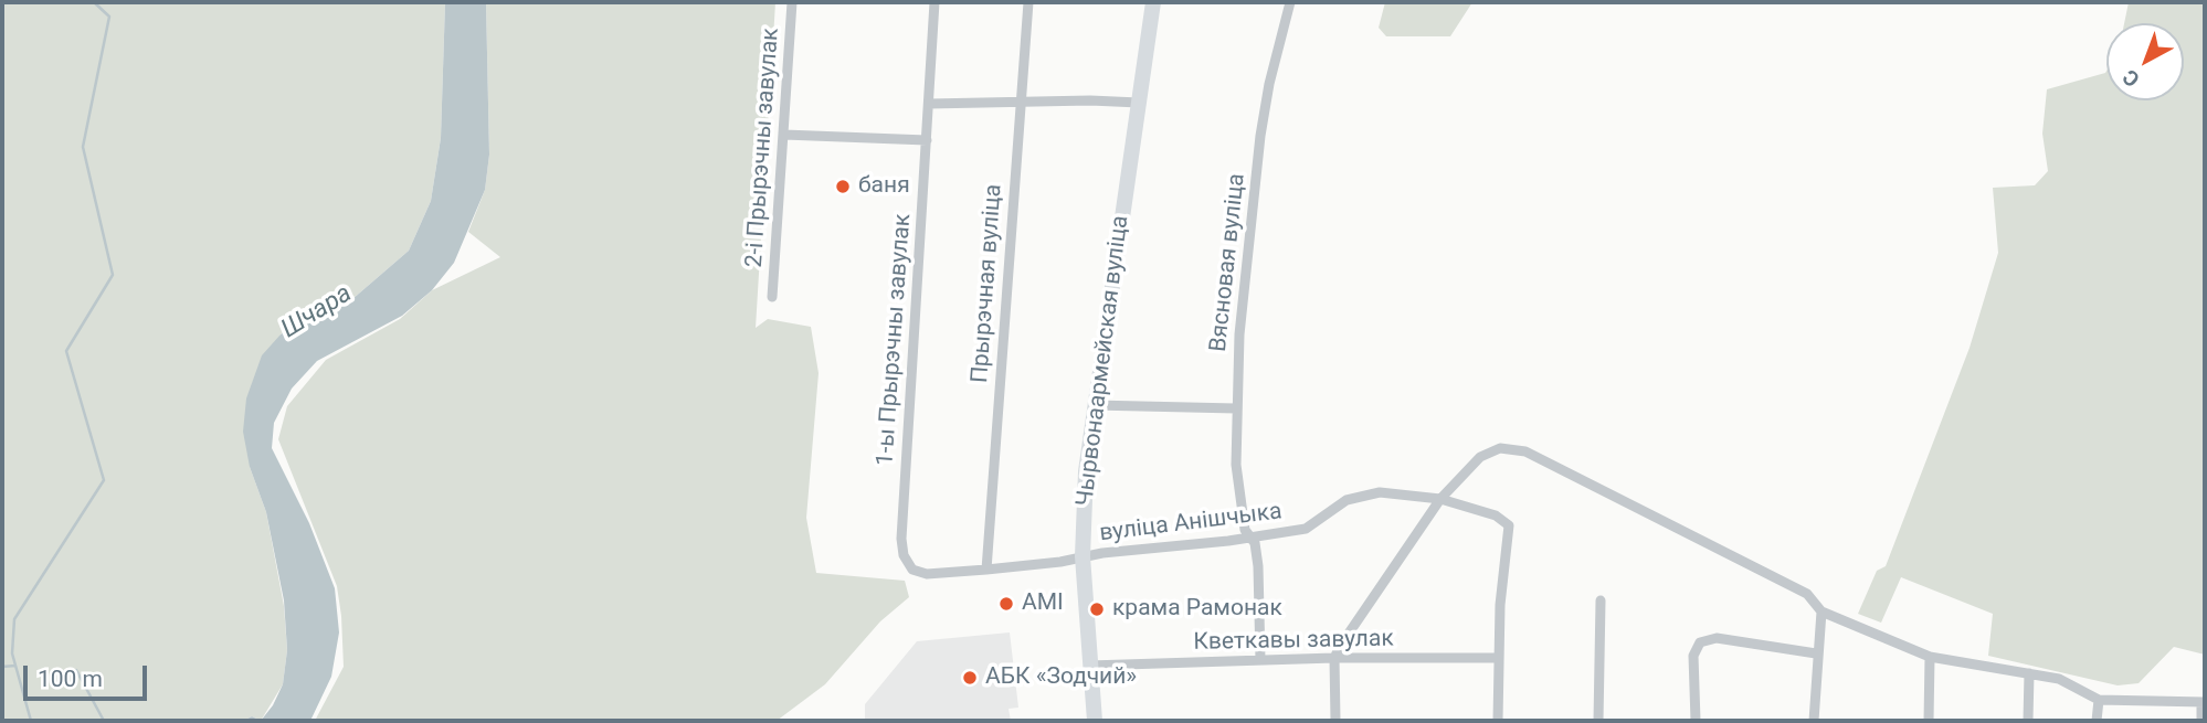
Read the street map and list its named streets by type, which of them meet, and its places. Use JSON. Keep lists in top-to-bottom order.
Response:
{
  "streets": {
    "highway": ["Чырвонаармейская вуліца"],
    "street": [
      "2-і Прырэчны завулак",
      "Вясновая вуліца",
      "Прырэчная вуліца",
      "1-ы Прырэчны завулак",
      "вуліца Анішчыка",
      "Кветкавы завулак"
    ]
  },
  "crossings": [
    ["Вясновая вуліца", "вуліца Анішчыка"],
    ["Вясновая вуліца", "Кветкавы завулак"],
    ["Прырэчная вуліца", "вуліца Анішчыка"],
    ["1-ы Прырэчны завулак", "вуліца Анішчыка"],
    ["Чырвонаармейская вуліца", "вуліца Анішчыка"],
    ["Чырвонаармейская вуліца", "Кветкавы завулак"],
    ["вуліца Анішчыка", "Кветкавы завулак"]
  ],
  "water": ["Шчара"],
  "places": [
    "баня",
    "AMI",
    "крама Рамонак",
    "АБК «Зодчий»"
  ],
  "scale_bar": "100 m",
  "north": "bottom left"
}
